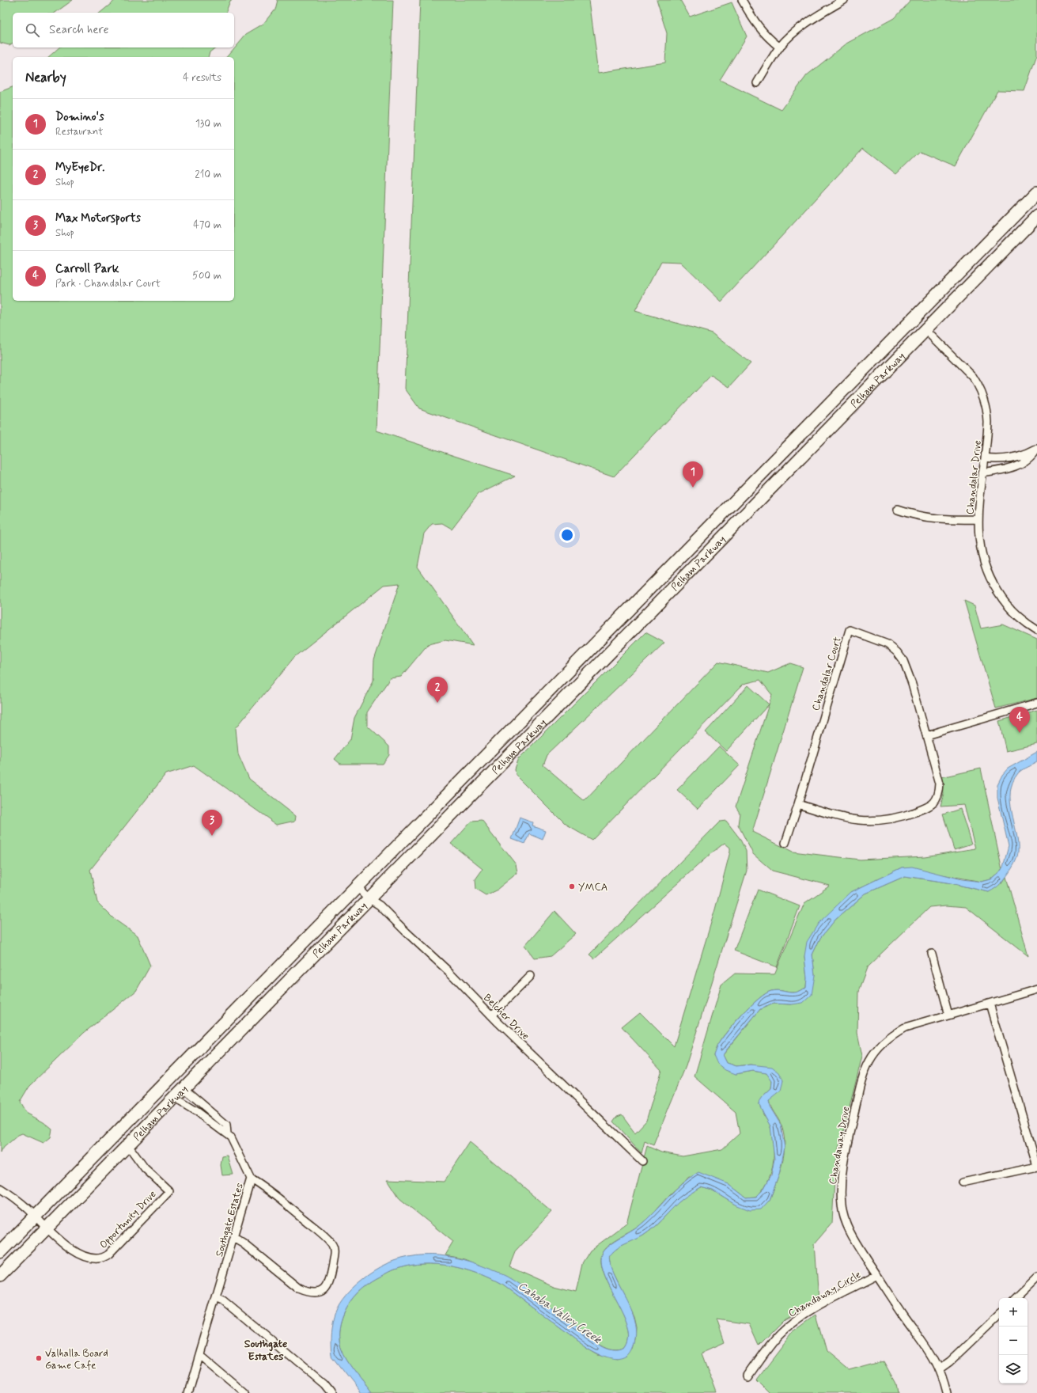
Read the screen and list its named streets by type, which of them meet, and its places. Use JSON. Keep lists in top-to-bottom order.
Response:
{
  "streets": {
    "main road": ["Pelham Parkway"],
    "street": [
      "Chandalar Drive",
      "Chandalar Court",
      "Belcher Drive",
      "Chandaway Drive",
      "Opportunity Drive",
      "Southgate Estates",
      "Chandaway Circle"
    ]
  },
  "crossings": [
    ["Pelham Parkway", "Chandalar Drive"],
    ["Pelham Parkway", "Belcher Drive"],
    ["Pelham Parkway", "Opportunity Drive"],
    ["Pelham Parkway", "Southgate Estates"],
    ["Chandaway Drive", "Chandaway Circle"]
  ],
  "districts": ["Southgate Estates"],
  "water": ["Cahaba Valley Creek"],
  "places": ["YMCA", "Valhalla Board Game Cafe"],
  "page": {
    "search": "Search here",
    "heading": ["Nearby", "4 results"],
    "list": [
      {
        "mark": "1",
        "name": "Domino's",
        "note": "Restaurant",
        "value": "130 m"
      },
      {
        "mark": "2",
        "name": "MyEyeDr.",
        "note": "Shop",
        "value": "210 m"
      },
      {
        "mark": "3",
        "name": "Max Motorsports",
        "note": "Shop",
        "value": "470 m"
      },
      {
        "mark": "4",
        "name": "Carroll Park",
        "note": "Park · Chandalar Court",
        "value": "500 m"
      }
    ],
    "pins": [
      "1",
      "2",
      "4",
      "3"
    ],
    "map_buttons": ["+", "−"]
  }
}
